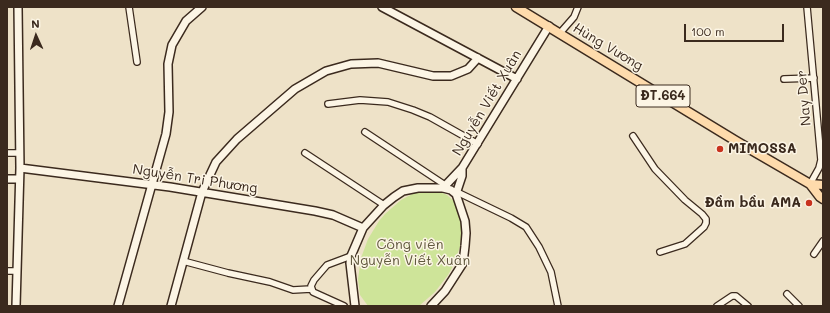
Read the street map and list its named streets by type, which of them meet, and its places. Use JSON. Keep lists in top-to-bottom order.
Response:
{
  "streets": {
    "main road": ["Hùng Vương", "ĐT.664"],
    "street": ["Nay Der", "Nguyễn Viết Xuân", "Nguyễn Tri Phương"]
  },
  "crossings": [
    ["Hùng Vương", "Nay Der"],
    ["Hùng Vương", "Nguyễn Viết Xuân"]
  ],
  "parks": ["Công viên Nguyễn Viết Xuân"],
  "places": ["MIMOSSA", "Đầm bầu AMA"],
  "scale_bar": "100 m",
  "north": "top"
}
